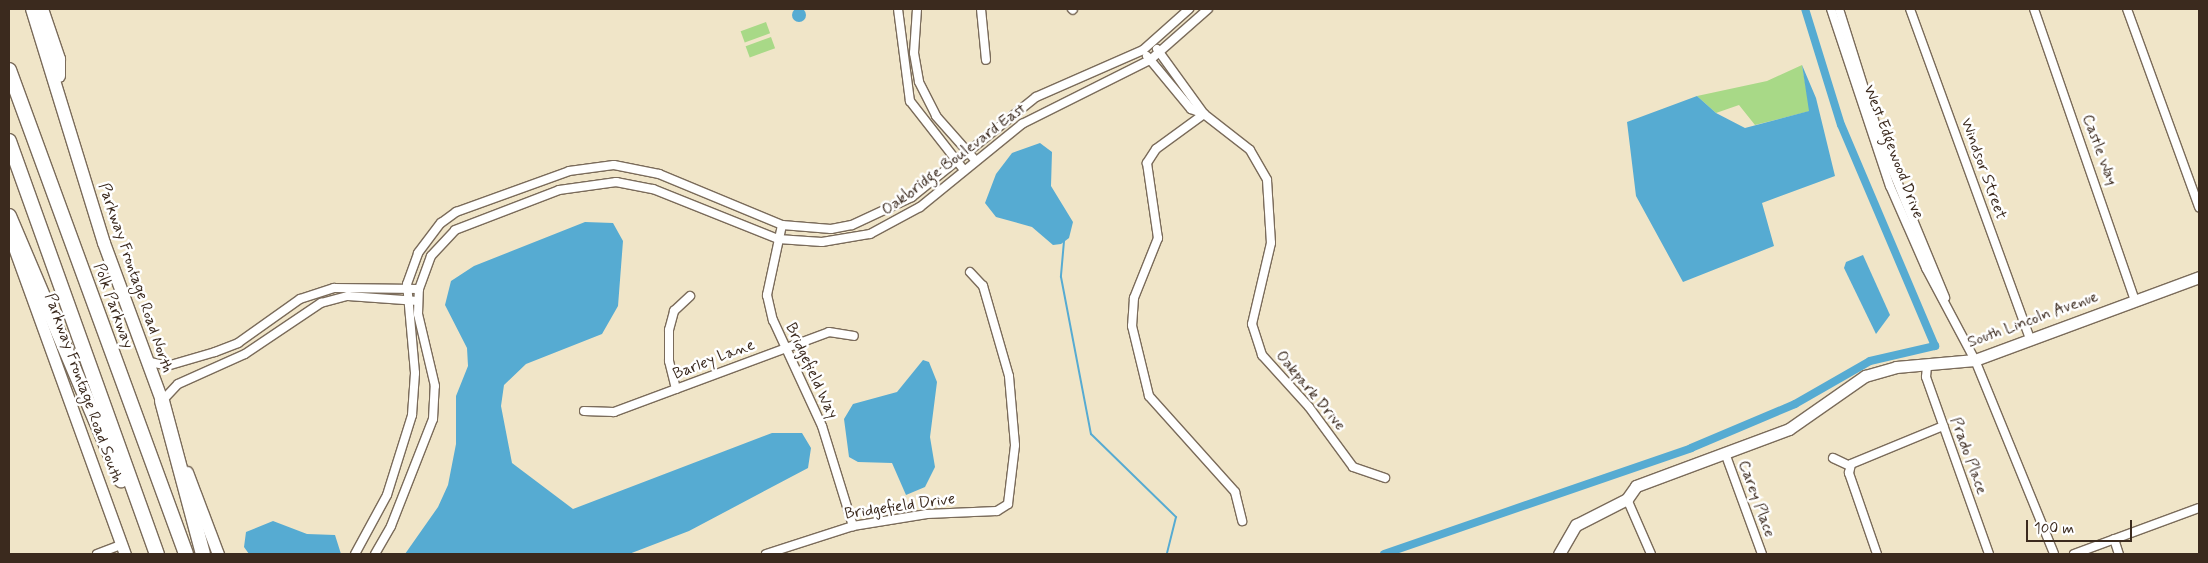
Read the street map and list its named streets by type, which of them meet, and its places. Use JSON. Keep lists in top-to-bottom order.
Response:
{
  "streets": {
    "highway": ["Polk Parkway"],
    "main road": ["Parkway Frontage Road North"],
    "street": [
      "Castle Way",
      "West Edgewood Drive",
      "Oakbridge Boulevard East",
      "Windsor Street",
      "South Lincoln Avenue",
      "Barley Lane",
      "Bridgefield Way",
      "Parkway Frontage Road South",
      "Oakpark Drive",
      "Prado Place",
      "Carey Place",
      "Bridgefield Drive"
    ]
  },
  "crossings": [
    ["Castle Way", "South Lincoln Avenue"],
    ["West Edgewood Drive", "South Lincoln Avenue"],
    ["Oakbridge Boulevard East", "Bridgefield Way"],
    ["Oakbridge Boulevard East", "Oakpark Drive"],
    ["Windsor Street", "South Lincoln Avenue"],
    ["South Lincoln Avenue", "Prado Place"],
    ["South Lincoln Avenue", "Carey Place"],
    ["Barley Lane", "Bridgefield Way"],
    ["Bridgefield Way", "Bridgefield Drive"]
  ],
  "scale_bar": "100 m"
}
